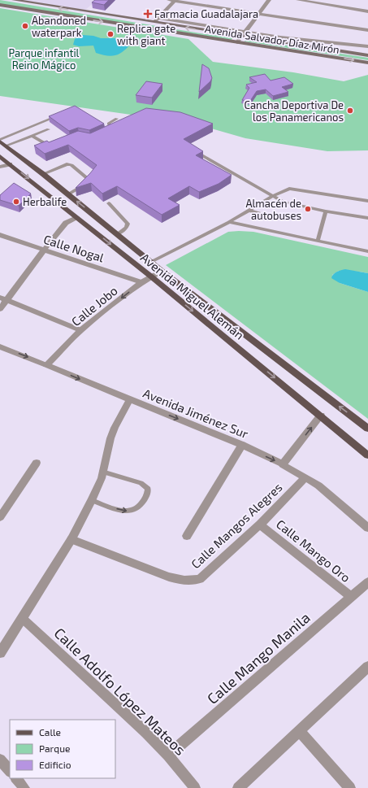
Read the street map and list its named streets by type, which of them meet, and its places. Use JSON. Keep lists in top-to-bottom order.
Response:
{
  "streets": {
    "main road": ["Avenida Salvador Díaz Mirón", "Avenida Miguel Alemán"],
    "street": [
      "Calle Nogal",
      "Calle Jobo",
      "Avenida Jiménez Sur",
      "Calle Mangos Alegres",
      "Calle Mango Oro",
      "Calle Mango Manila",
      "Calle Adolfo López Mateos"
    ]
  },
  "crossings": [
    ["Calle Nogal", "Calle Jobo"],
    ["Avenida Miguel Alemán", "Calle Jobo"],
    ["Calle Jobo", "Avenida Jiménez Sur"],
    ["Avenida Jiménez Sur", "Calle Mangos Alegres"],
    ["Calle Mangos Alegres", "Calle Mango Oro"],
    ["Calle Mango Oro", "Calle Mango Manila"],
    ["Calle Mango Manila", "Calle Adolfo López Mateos"]
  ],
  "one_way": ["Calle Jobo", "Avenida Jiménez Sur"],
  "parks": ["Parque infantil Reino Mágico"],
  "places": {
    "health": ["Farmacia Guadalajara"],
    "other": [
      "Abandoned waterpark",
      "Replica gate with giant",
      "Cancha Deportiva De los Panamericanos",
      "Herbalife",
      "Almacén de autobuses"
    ]
  },
  "legend": ["Calle", "Parque", "Edificio"]
}
